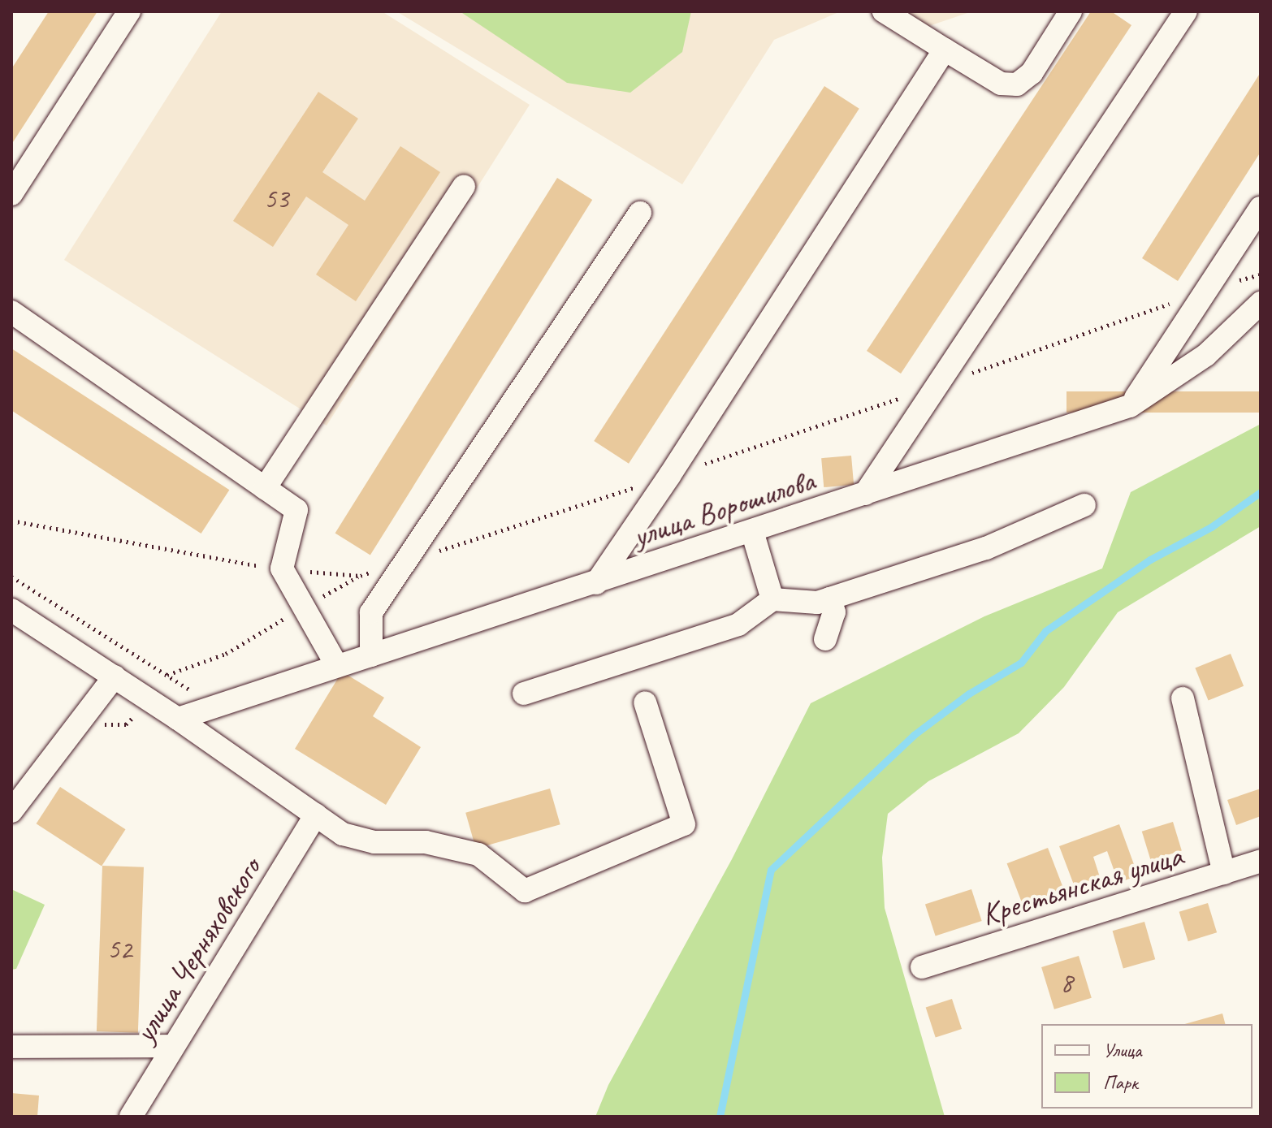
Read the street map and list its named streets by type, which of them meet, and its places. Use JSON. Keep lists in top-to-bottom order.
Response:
{
  "streets": {
    "street": ["улица Ворошилова", "Крестьянская улица", "улица Черняховского"]
  },
  "house_numbers": ["53", "52", "8"],
  "legend": ["Улица", "Парк"]
}
